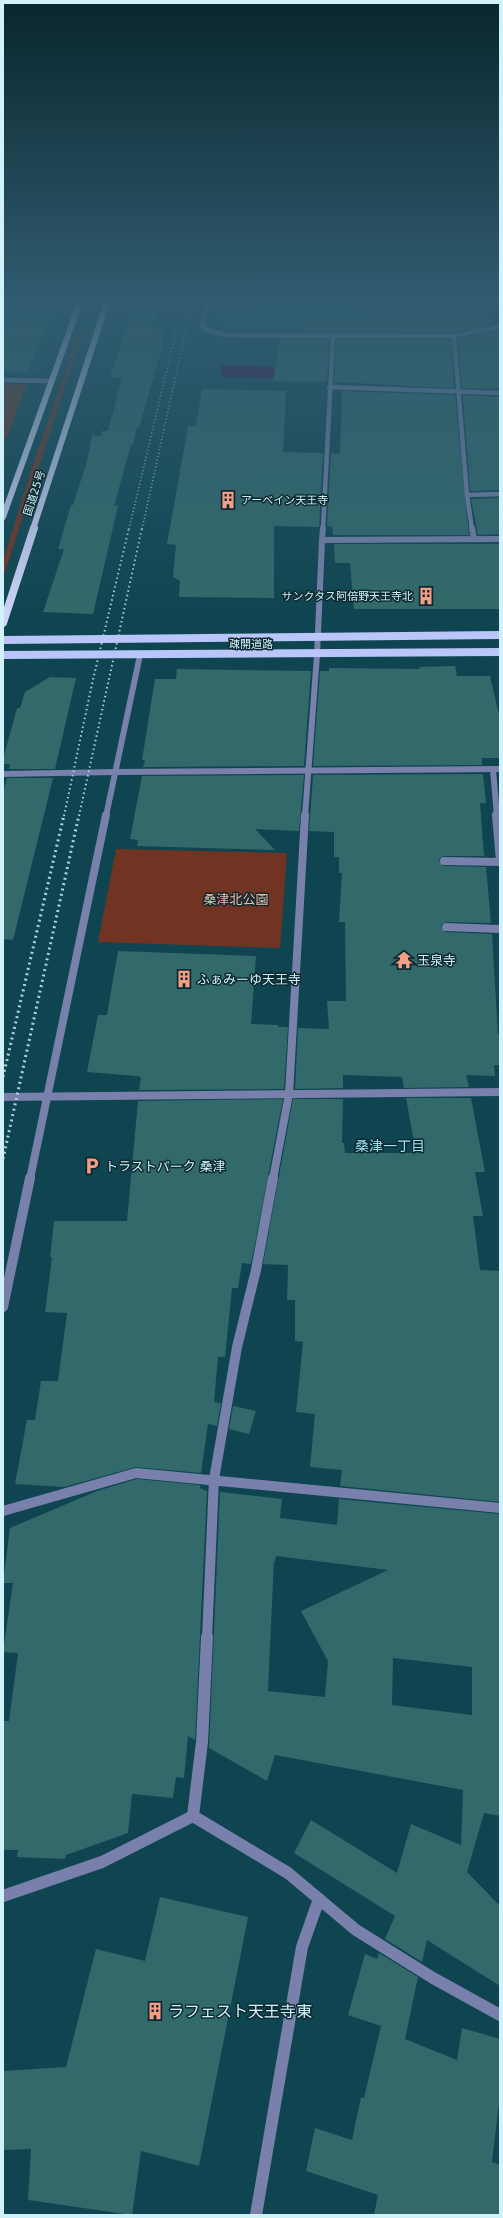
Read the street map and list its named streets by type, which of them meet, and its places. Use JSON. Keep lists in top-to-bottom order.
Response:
{
  "streets": {
    "highway": ["国道25号"],
    "main road": ["疎開道路"]
  },
  "districts": ["桑津一丁目"],
  "parks": ["桑津北公園"],
  "places": {
    "building": [
      "アーベイン天王寺",
      "サンクタス阿倍野天王寺北",
      "ふぁみーゆ天王寺",
      "ラフェスト天王寺東"
    ],
    "temple": ["玉泉寺"],
    "parking": ["トラストパーク 桑津"]
  }
}
